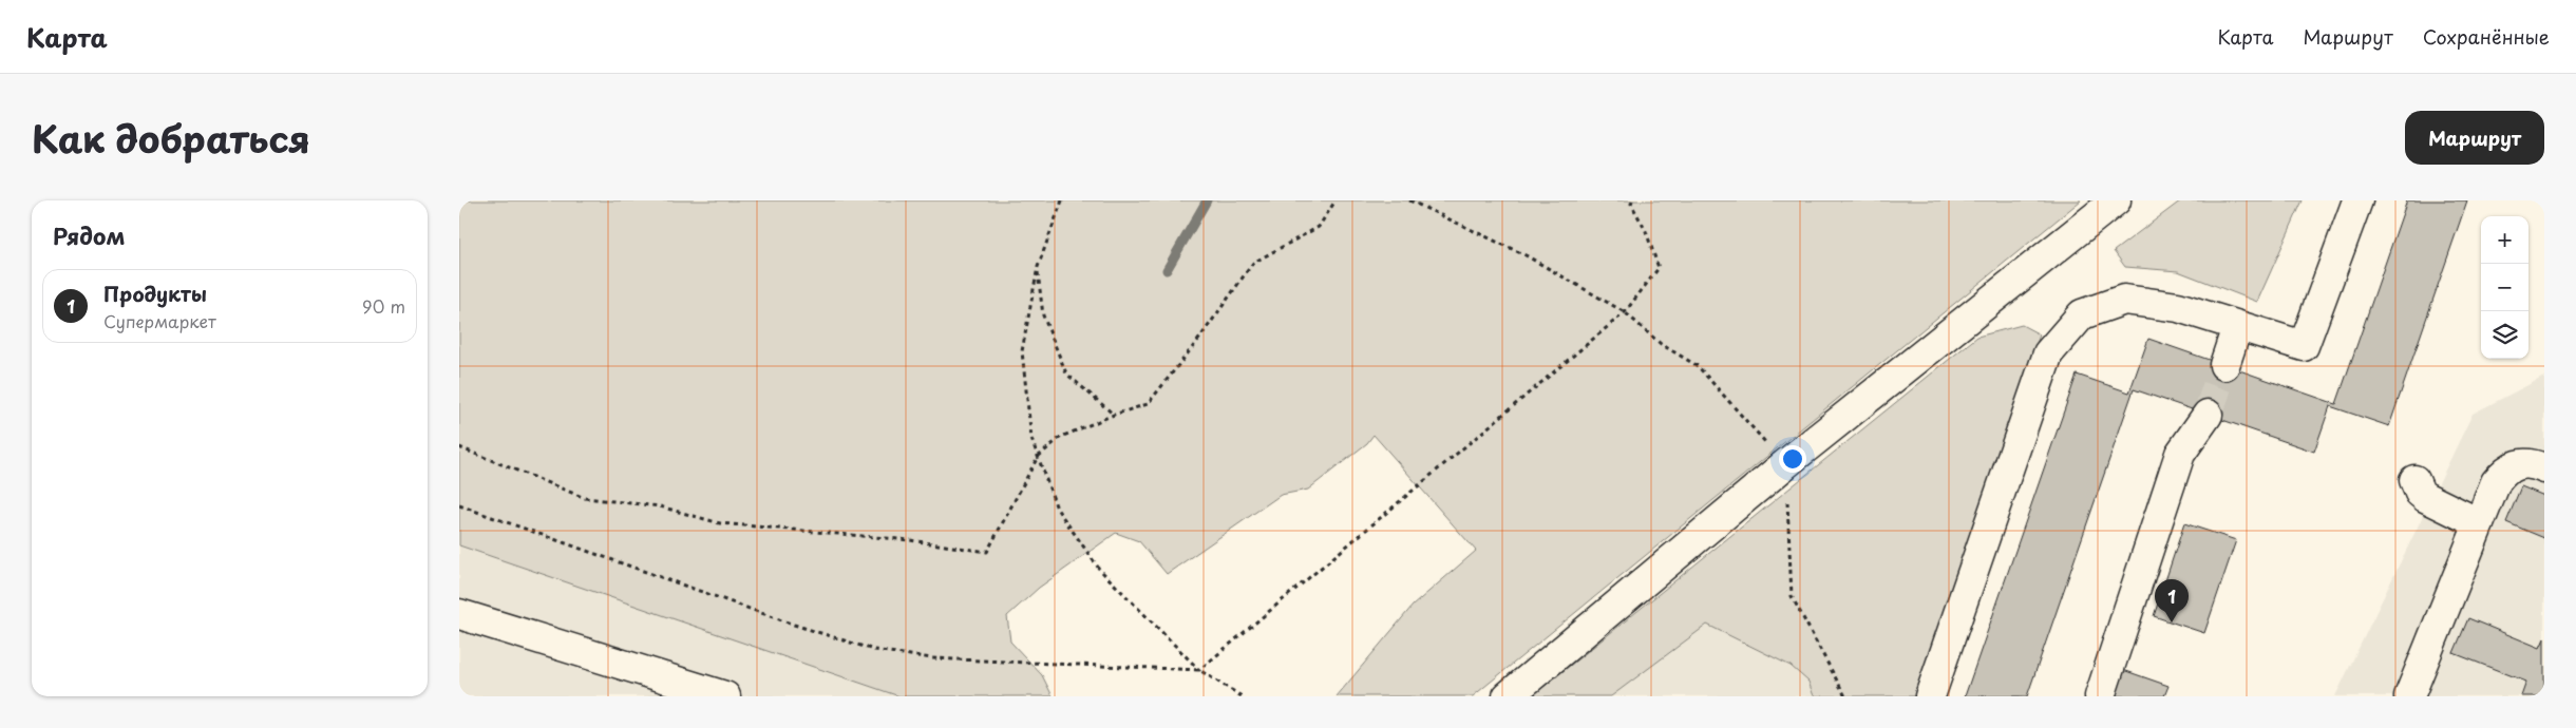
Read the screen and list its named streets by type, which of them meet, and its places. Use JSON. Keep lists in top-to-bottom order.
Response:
{
  "page": {
    "header": "Карта",
    "nav": ["Карта", "Маршрут", "Сохранённые"],
    "title": "Как добраться",
    "buttons": "Маршрут",
    "heading": "Рядом",
    "map_buttons": ["+", "−"],
    "list": [
      {
        "mark": "1",
        "name": "Продукты",
        "note": "Супермаркет",
        "value": "90 m"
      }
    ],
    "pins": "1"
  }
}
